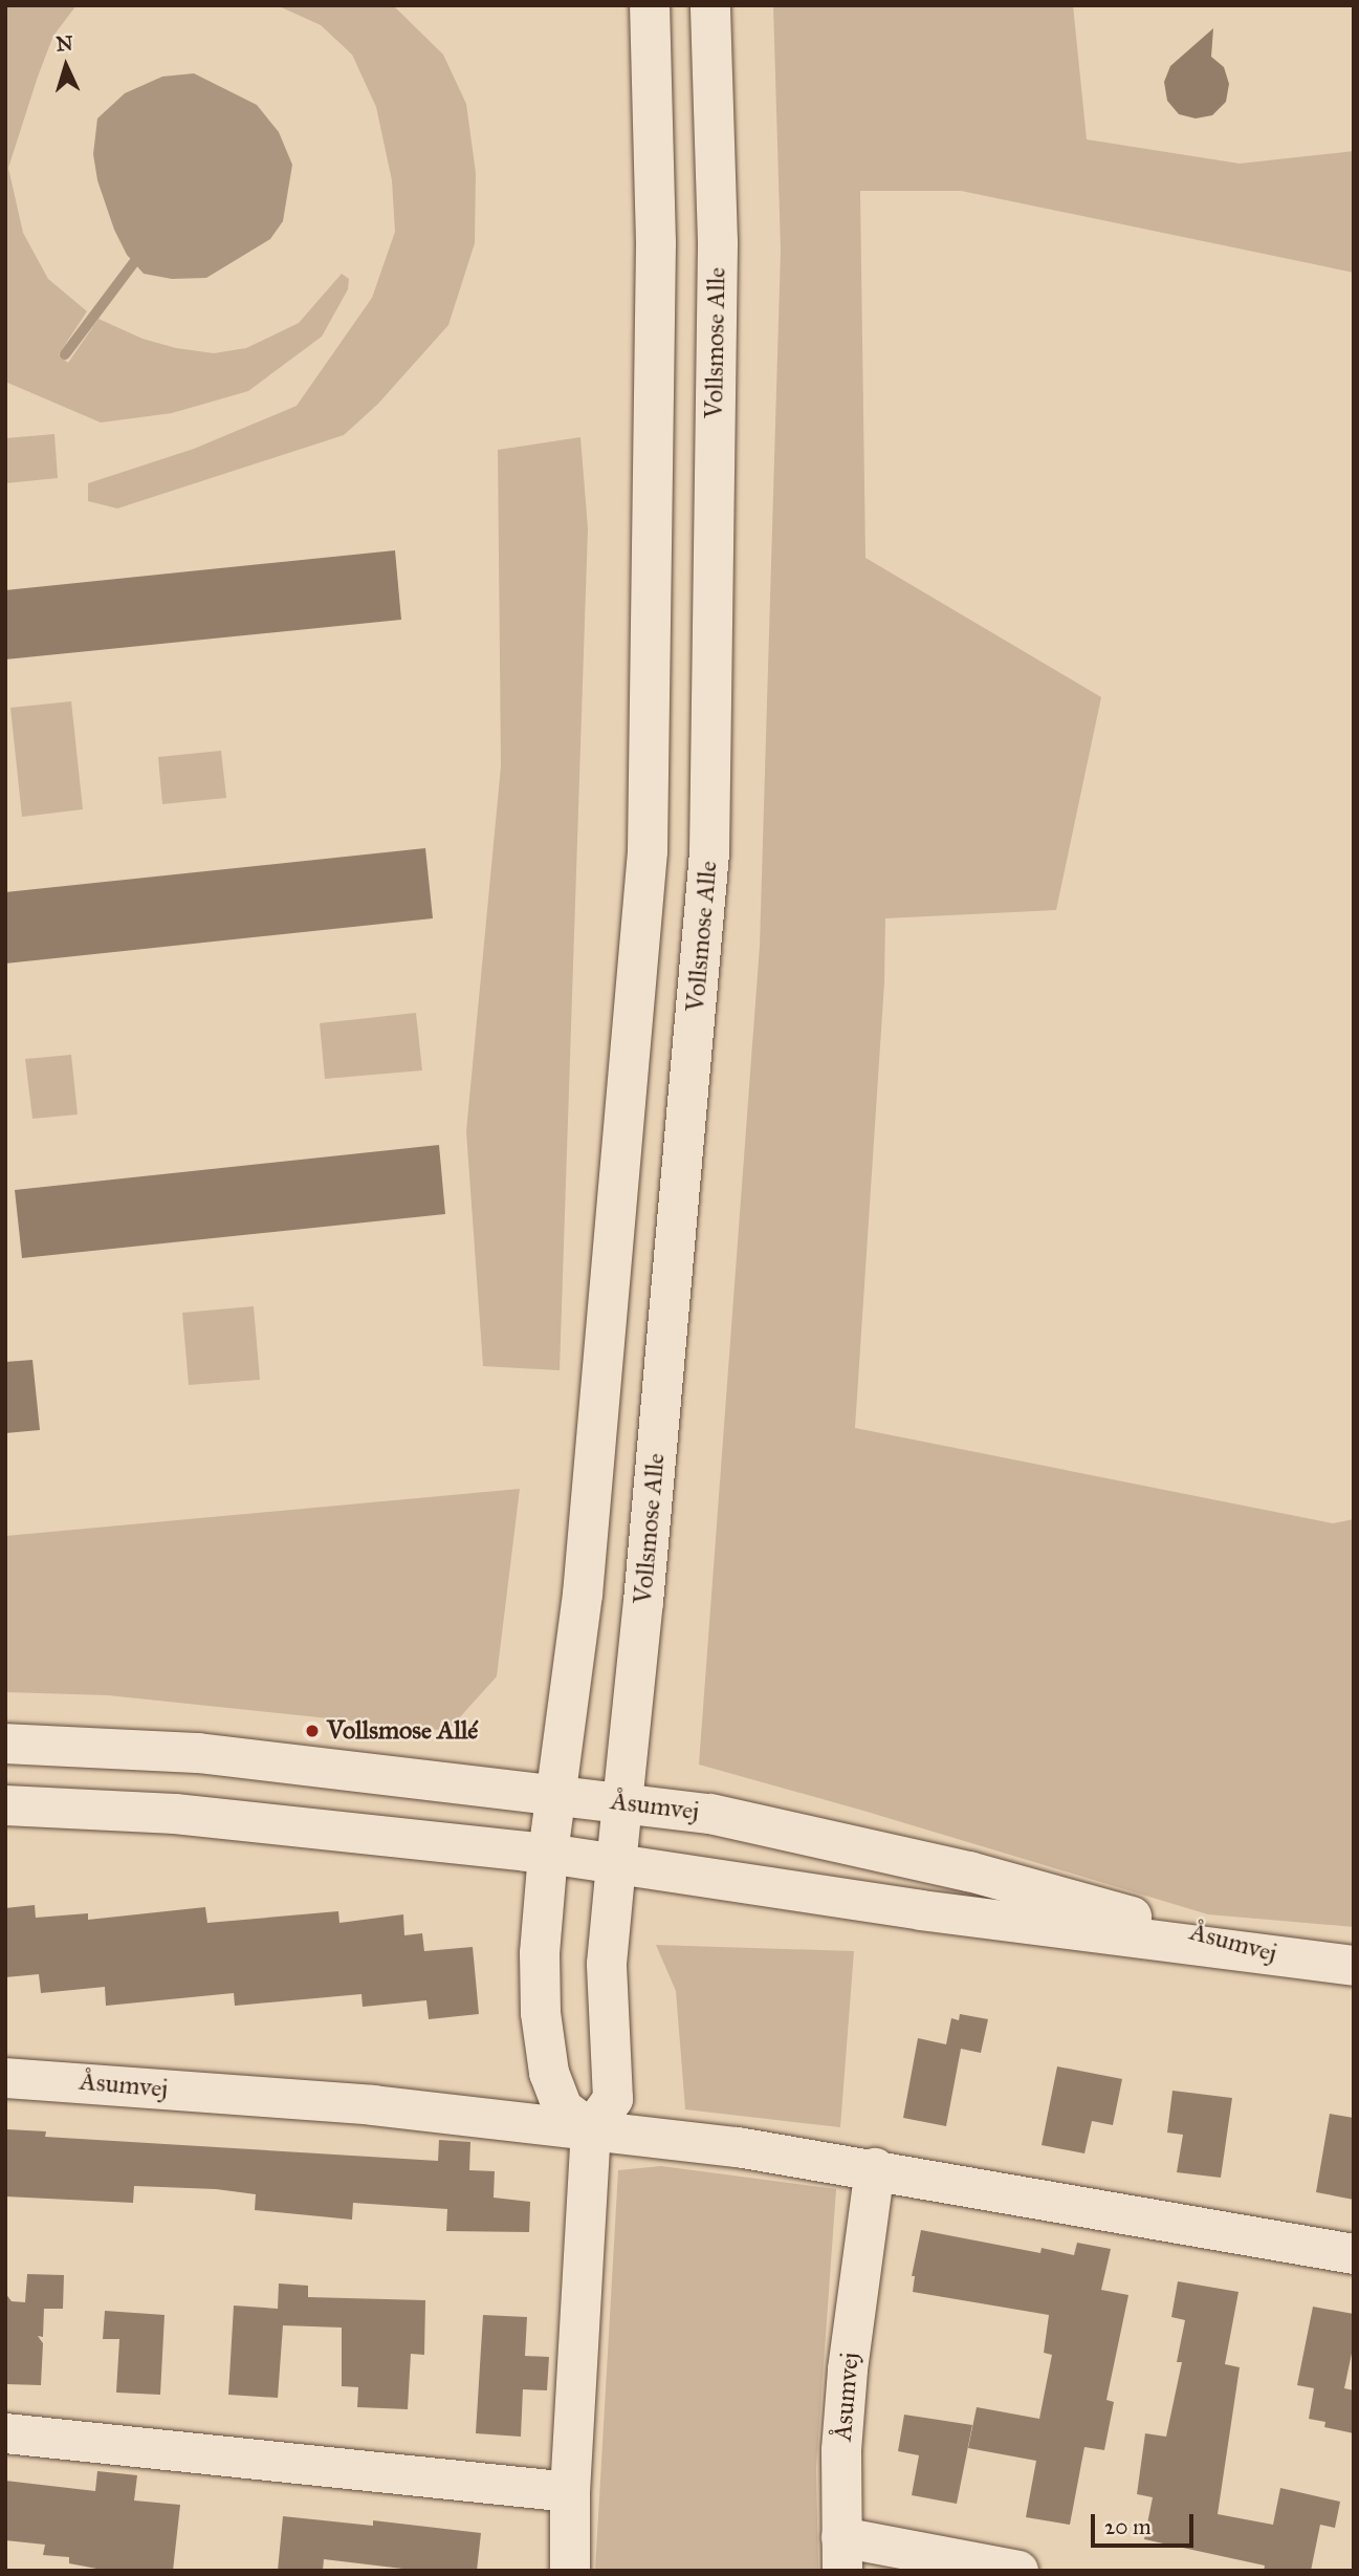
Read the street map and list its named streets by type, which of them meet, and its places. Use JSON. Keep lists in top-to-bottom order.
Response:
{
  "streets": {
    "street": ["Vollsmose Alle", "Åsumvej"]
  },
  "crossings": [
    ["Vollsmose Alle", "Åsumvej"]
  ],
  "places": ["Vollsmose Allé"],
  "scale_bar": "20 m",
  "north": "top"
}
